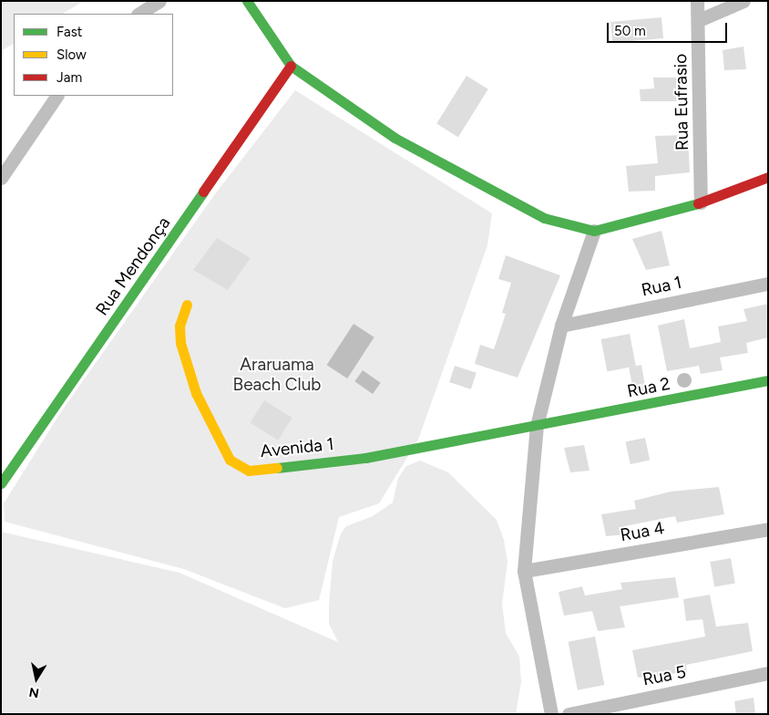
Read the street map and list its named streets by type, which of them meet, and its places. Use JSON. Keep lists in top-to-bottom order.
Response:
{
  "streets": {
    "street": [
      "Rua Eufrasio",
      "Rua Mendonça",
      "Rua 1",
      "Rua 2",
      "Avenida 1",
      "Rua 4",
      "Rua 5"
    ]
  },
  "crossings": [
    ["Rua 2", "Avenida 1"]
  ],
  "parks": ["Araruama Beach Club"],
  "legend": ["Fast", "Slow", "Jam"],
  "scale_bar": "50 m",
  "north": "bottom"
}
